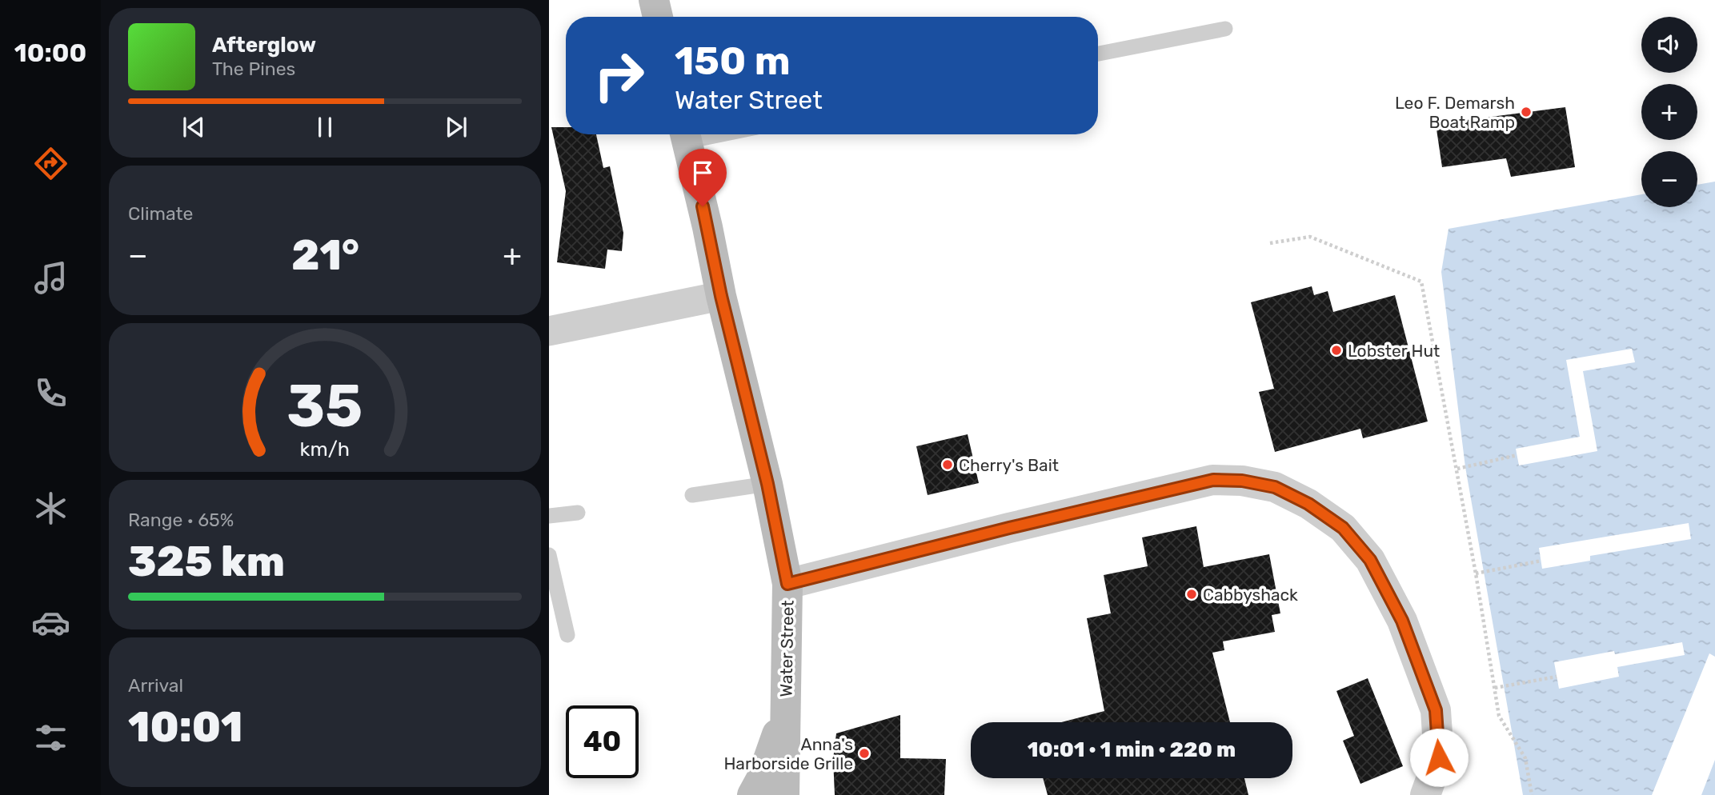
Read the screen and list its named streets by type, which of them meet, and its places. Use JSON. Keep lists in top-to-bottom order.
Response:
{
  "streets": {
    "main road": ["Water Street"]
  },
  "places": [
    "Leo F. Demarsh Boat Ramp",
    "Lobster Hut",
    "Cherry's Bait",
    "Cabbyshack",
    "Anna's Harborside Grille"
  ],
  "page": {
    "tabs": "10:00",
    "map_buttons": ["+", "−"],
    "turn": ["150 m", "Water Street"],
    "song": ["Afterglow", "The Pines"],
    "tile": [
      "Climate",
      ["Range · 65%", "325 km"],
      ["Arrival", "10:01"]
    ],
    "heat": ["−", "21°", "+"],
    "limit": "40",
    "trip": "10:01 · 1 min · 220 m",
    "gauge": ["35", "km/h"]
  }
}
